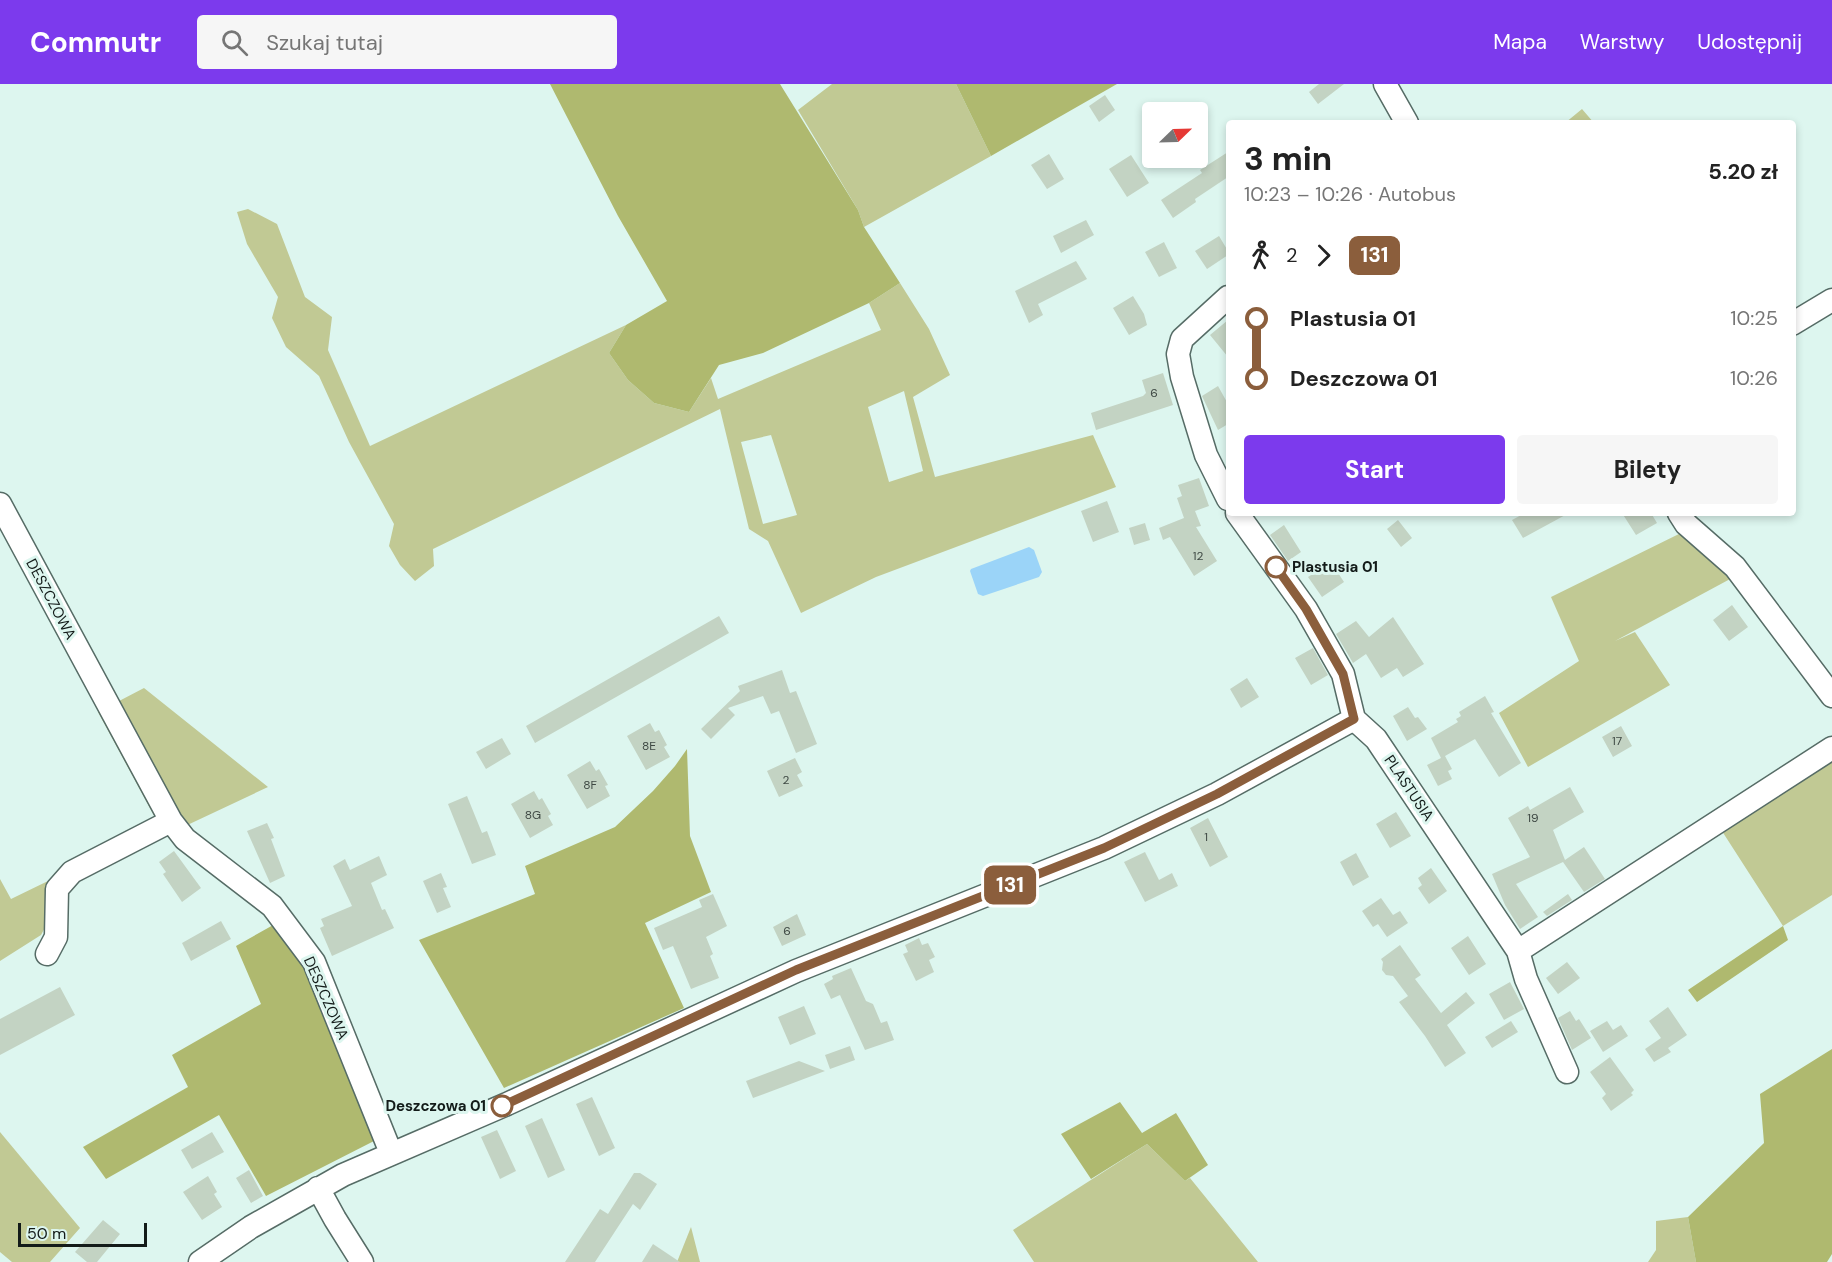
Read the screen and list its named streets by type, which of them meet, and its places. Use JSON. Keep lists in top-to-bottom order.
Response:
{
  "streets": {
    "street": ["DESZCZOWA", "PLASTUSIA"]
  },
  "places": ["Plastusia 01", "Deszczowa 01"],
  "lines": ["bus line 131"],
  "house_numbers": [
    "6",
    "12",
    "17",
    "8E",
    "2",
    "8F",
    "8G",
    "19",
    "1",
    "6"
  ],
  "scale_bar": "50 m",
  "north": "top right",
  "page": {
    "header": "Commutr",
    "search": "Szukaj tutaj",
    "nav": ["Mapa", "Warstwy", "Udostępnij"],
    "on_map": "131",
    "heading": ["3 min", "10:23 – 10:26 · Autobus", "5.20 zł"],
    "legs": ["2", "131"],
    "list": [
      {
        "name": "Plastusia 01",
        "value": "10:25"
      },
      {
        "name": "Deszczowa 01",
        "value": "10:26"
      }
    ],
    "buttons": ["Start", "Bilety"],
    "scale": "50 m"
  }
}
